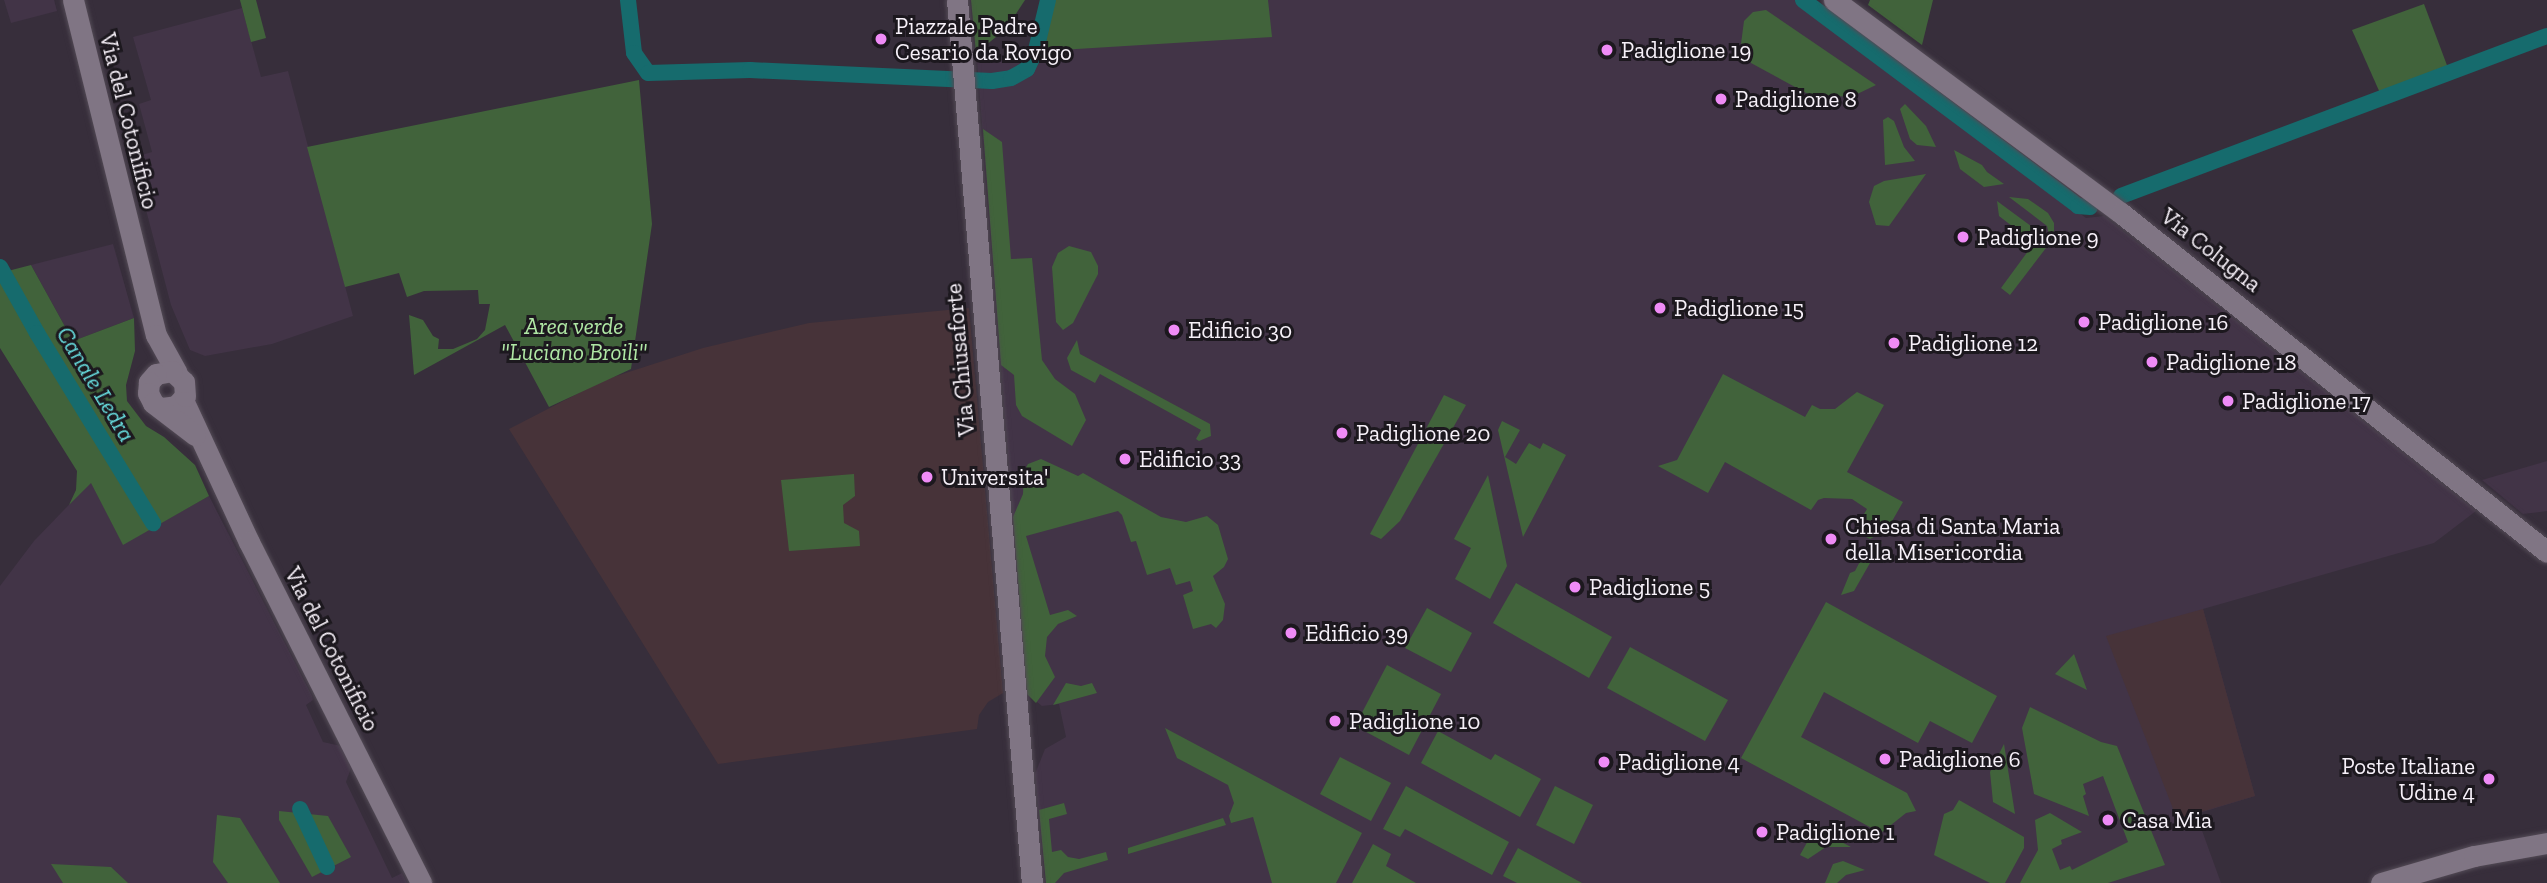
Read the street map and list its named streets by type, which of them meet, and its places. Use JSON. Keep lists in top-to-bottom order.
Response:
{
  "streets": {
    "street": ["Via del Cotonificio", "Via Colugna", "Via Chiusaforte"]
  },
  "water": ["Canale Ledra"],
  "parks": ["Area verde \"Luciano Broili\""],
  "places": [
    "Piazzale Padre Cesario da Rovigo",
    "Padiglione 19",
    "Padiglione 8",
    "Padiglione 9",
    "Padiglione 15",
    "Padiglione 16",
    "Edificio 30",
    "Padiglione 12",
    "Padiglione 18",
    "Padiglione 17",
    "Padiglione 20",
    "Edificio 33",
    "Universita'",
    "Chiesa di Santa Maria della Misericordia",
    "Padiglione 5",
    "Edificio 39",
    "Padiglione 10",
    "Padiglione 6",
    "Padiglione 4",
    "Poste Italiane Udine 4",
    "Casa Mia",
    "Padiglione 1"
  ]
}
